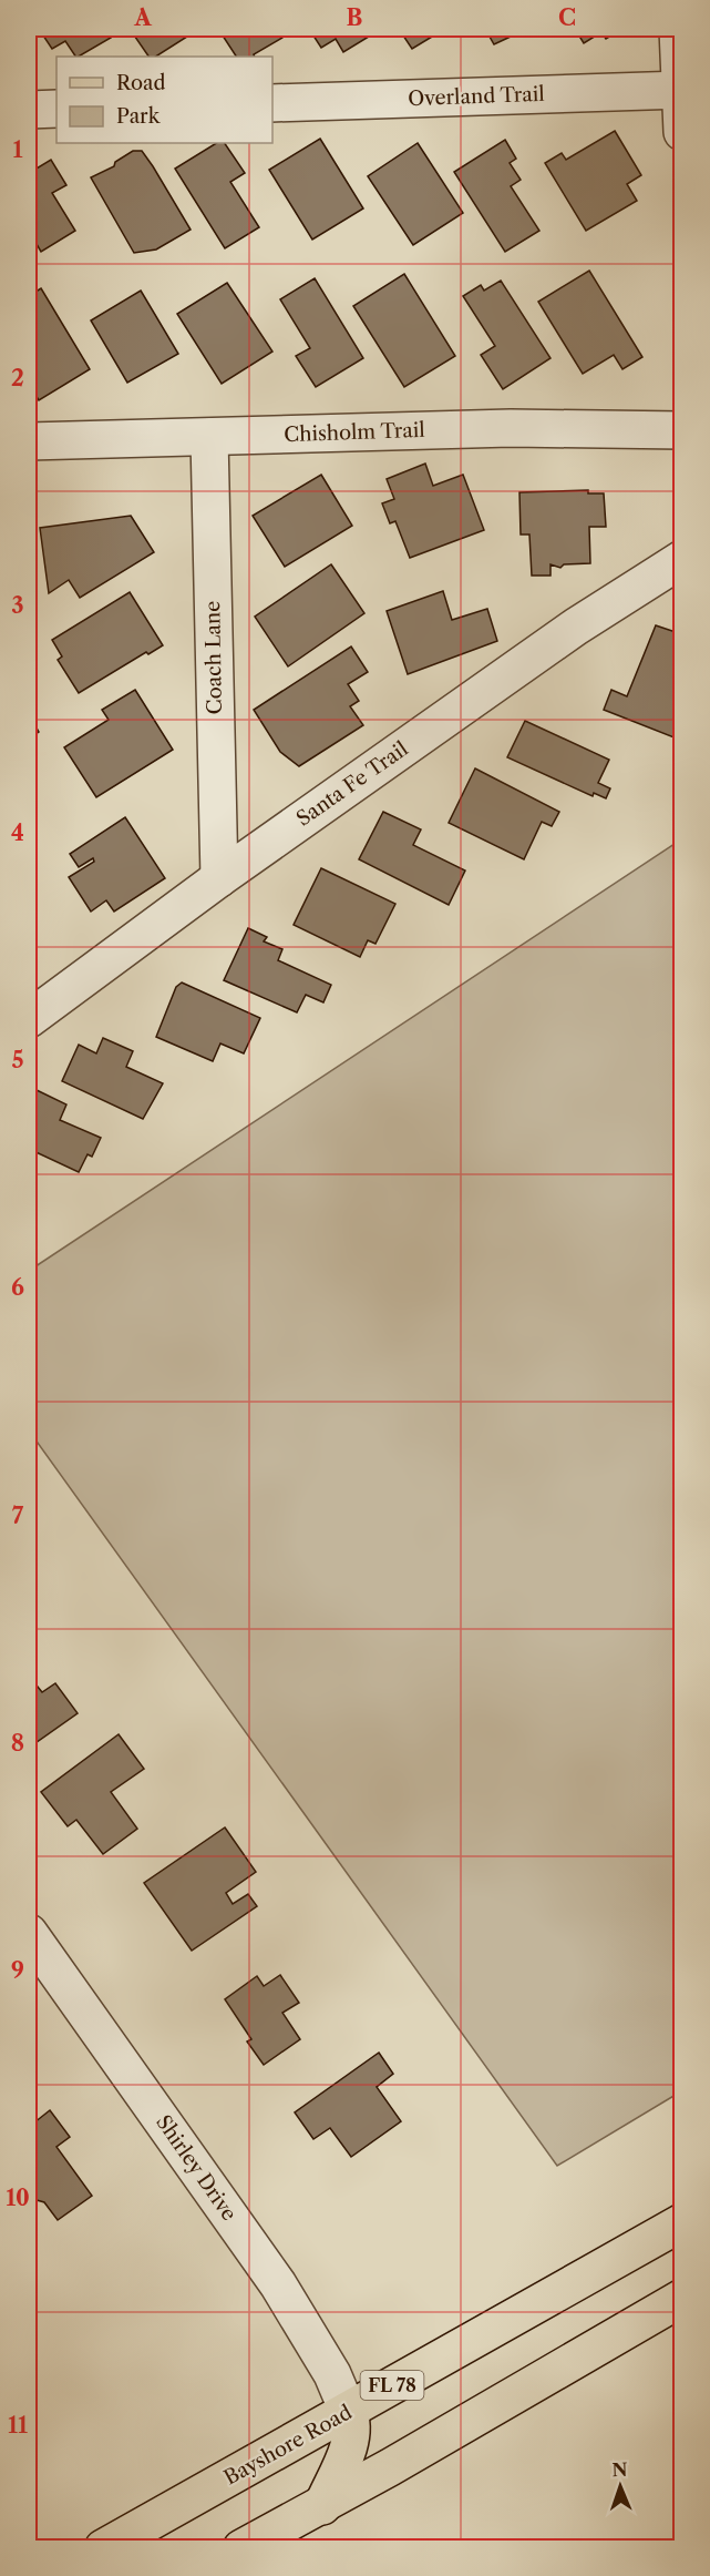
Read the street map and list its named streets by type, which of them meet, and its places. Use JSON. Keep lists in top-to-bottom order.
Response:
{
  "streets": {
    "main road": ["FL 78", "Bayshore Road"],
    "street": [
      "Overland Trail",
      "Chisholm Trail",
      "Coach Lane",
      "Santa Fe Trail",
      "Shirley Drive"
    ]
  },
  "crossings": [
    ["Chisholm Trail", "Coach Lane"],
    ["Coach Lane", "Santa Fe Trail"],
    ["Shirley Drive", "Bayshore Road"]
  ],
  "legend": ["Road", "Park"],
  "north": "top",
  "grid": {
    "columns": ["A", "B", "C"],
    "rows": [
      "1",
      "2",
      "3",
      "4",
      "5",
      "6",
      "7",
      "8",
      "9",
      "10",
      "11"
    ]
  }
}
